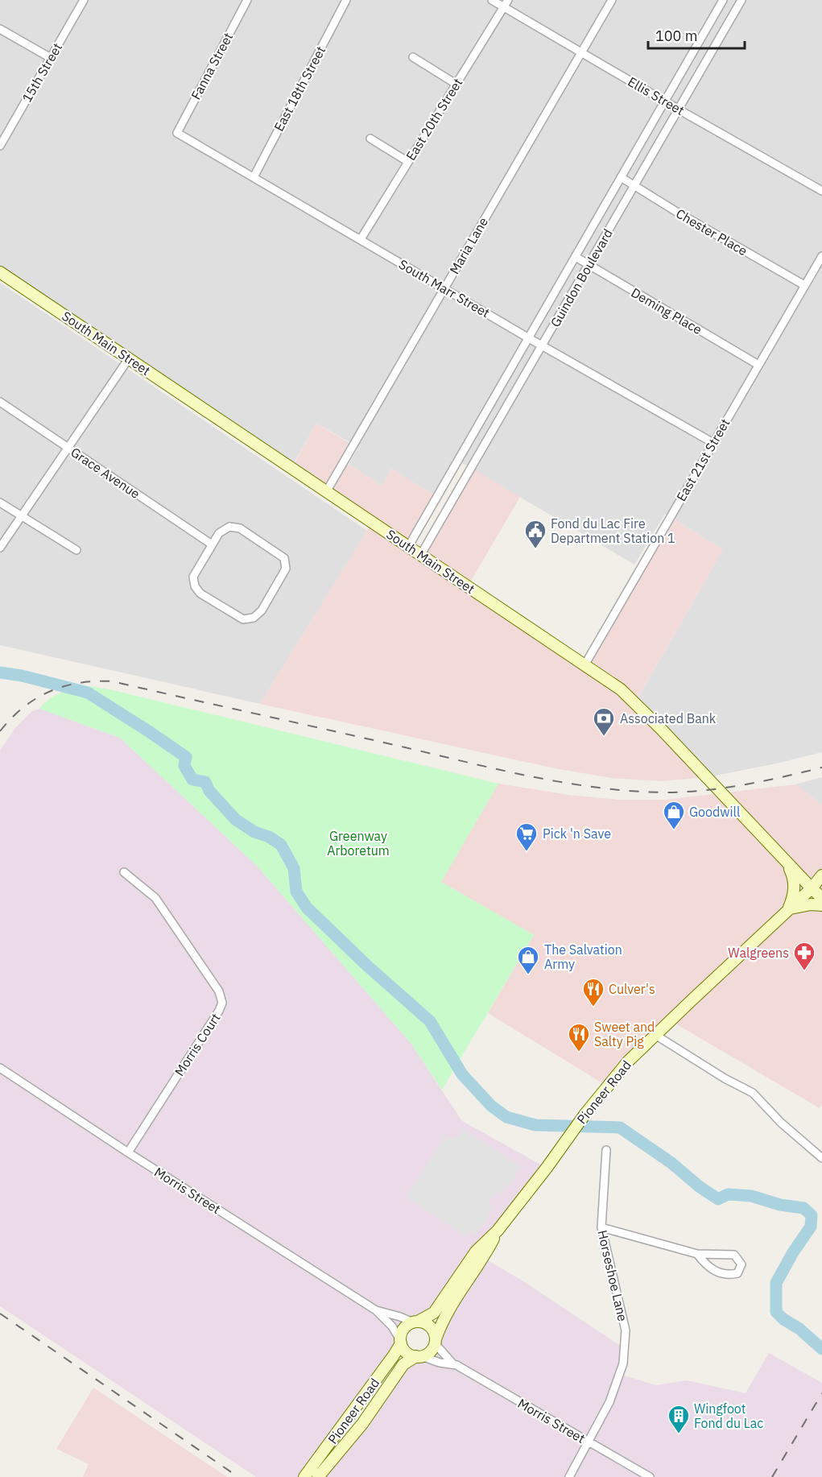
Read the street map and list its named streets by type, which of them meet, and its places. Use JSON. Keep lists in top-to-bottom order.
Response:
{
  "streets": {
    "main road": ["South Main Street", "Pioneer Road"],
    "street": [
      "Fanna Street",
      "15th Street",
      "East 18th Street",
      "Ellis Street",
      "East 20th Street",
      "Chester Place",
      "Maria Lane",
      "Guindon Boulevard",
      "South Marr Street",
      "Deming Place",
      "East 21st Street",
      "Grace Avenue",
      "Morris Court",
      "Morris Street",
      "Horseshoe Lane"
    ]
  },
  "crossings": [
    ["Fanna Street", "South Marr Street"],
    ["East 18th Street", "South Marr Street"],
    ["Ellis Street", "East 20th Street"],
    ["Ellis Street", "Maria Lane"],
    ["Ellis Street", "Guindon Boulevard"],
    ["East 20th Street", "South Marr Street"],
    ["Chester Place", "Guindon Boulevard"],
    ["Chester Place", "East 21st Street"],
    ["Maria Lane", "South Marr Street"],
    ["Maria Lane", "South Main Street"],
    ["Guindon Boulevard", "South Marr Street"],
    ["Guindon Boulevard", "Deming Place"],
    ["Guindon Boulevard", "South Main Street"],
    ["South Marr Street", "East 21st Street"],
    ["Deming Place", "East 21st Street"],
    ["South Main Street", "East 21st Street"],
    ["South Main Street", "Pioneer Road"],
    ["Morris Court", "Morris Street"],
    ["Pioneer Road", "Morris Street"],
    ["Morris Street", "Horseshoe Lane"]
  ],
  "parks": ["Greenway Arboretum"],
  "places": {
    "public building": ["Fond du Lac Fire Department Station 1"],
    "bank": ["Associated Bank"],
    "shop": ["Goodwill", "The Salvation Army"],
    "supermarket": ["Pick 'n Save"],
    "pharmacy": ["Walgreens"],
    "restaurant": ["Culver's", "Sweet and Salty Pig"],
    "building": ["Wingfoot Fond du Lac"]
  },
  "scale_bar": "100 m"
}
